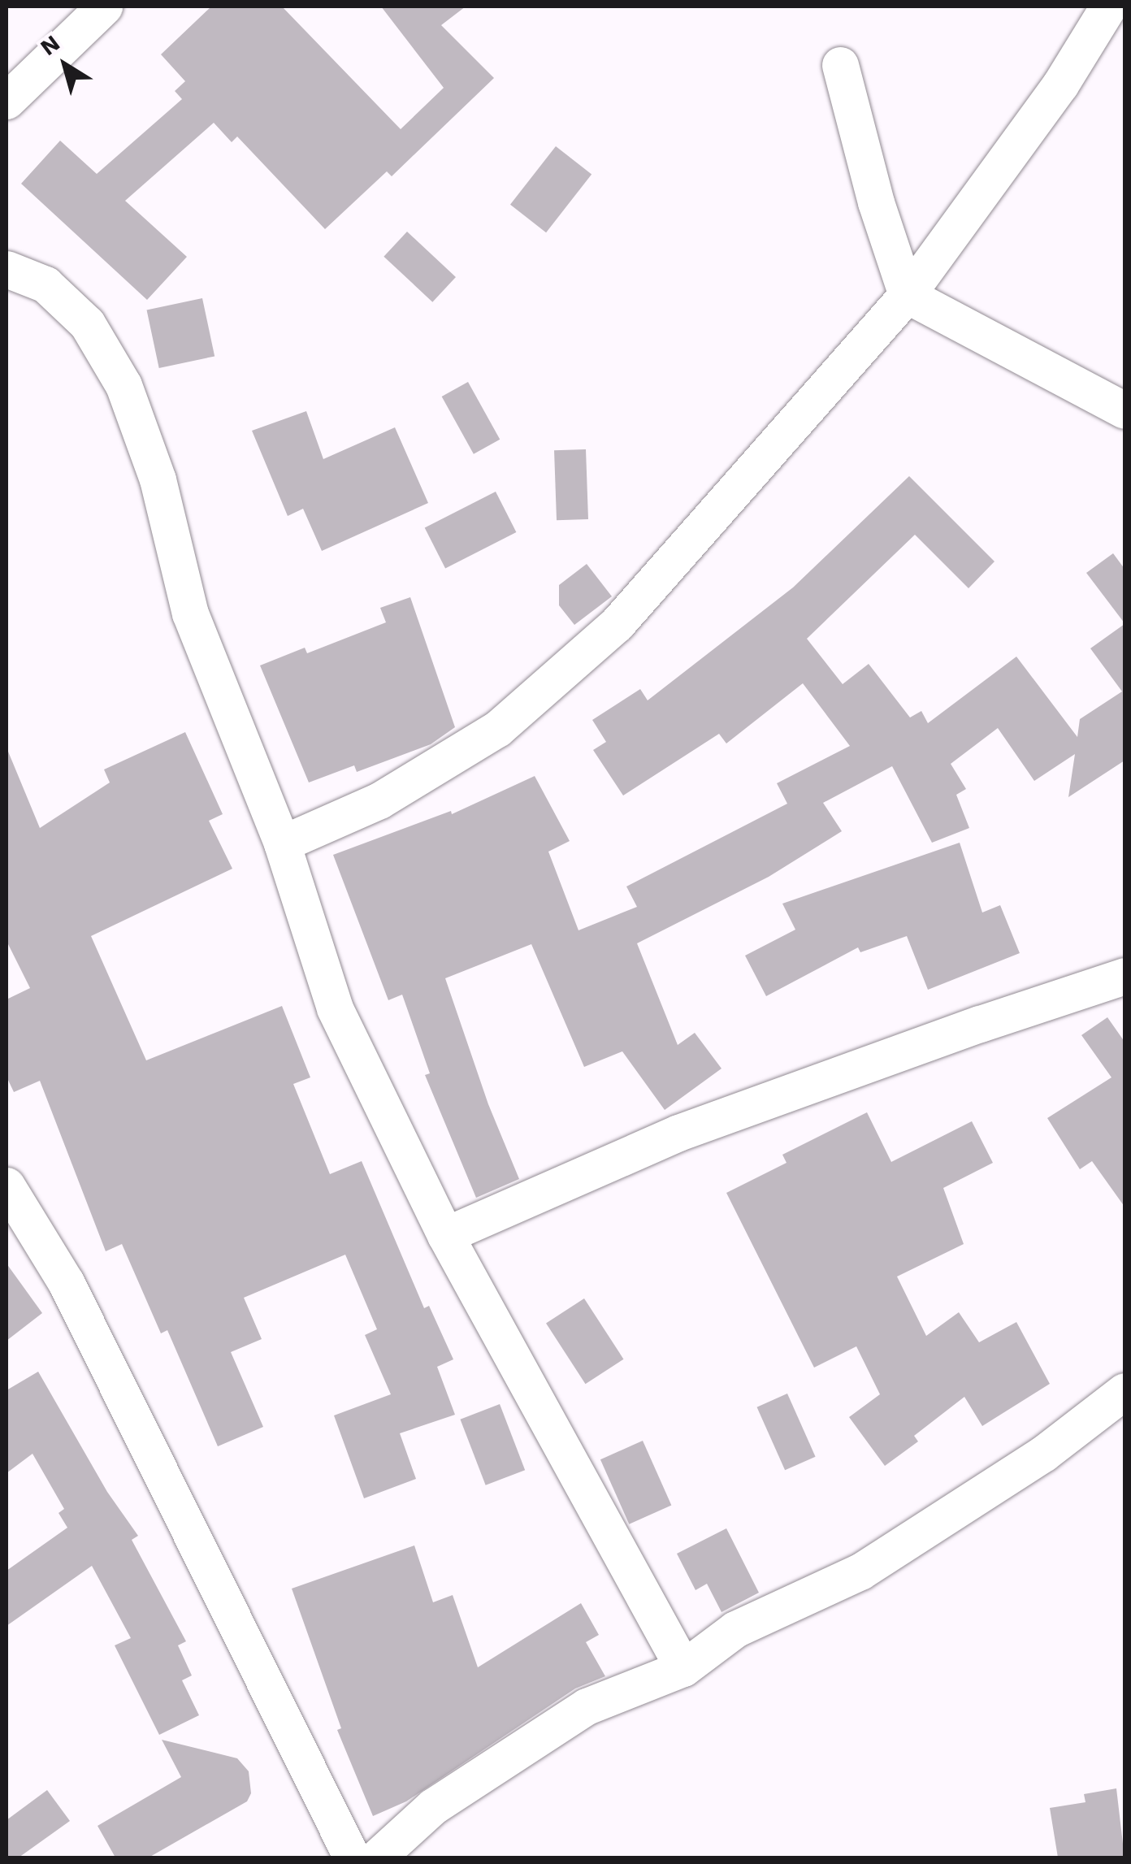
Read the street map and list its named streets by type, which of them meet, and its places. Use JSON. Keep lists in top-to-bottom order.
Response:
{
  "north": "top left"
}
